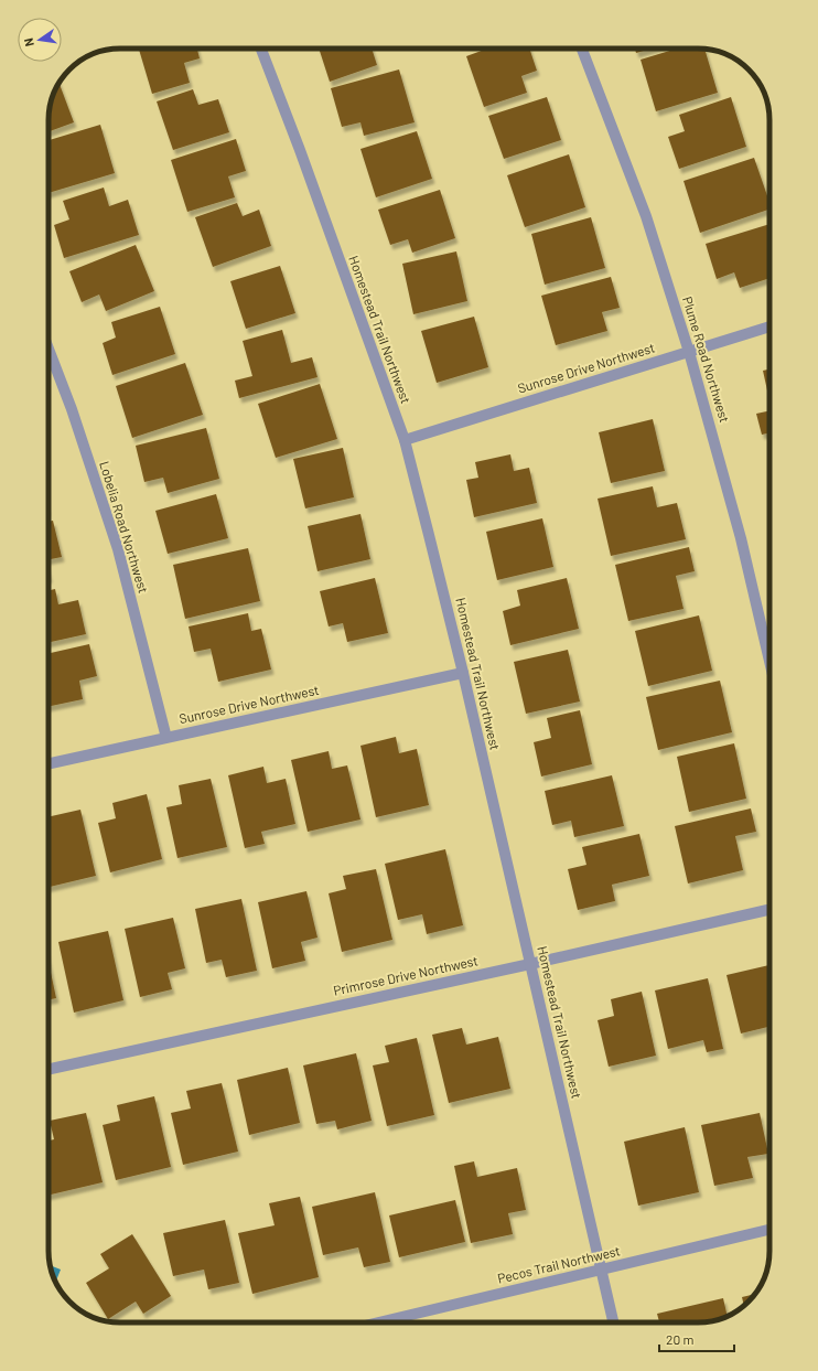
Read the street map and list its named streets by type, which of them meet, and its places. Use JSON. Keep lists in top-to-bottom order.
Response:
{
  "streets": {
    "street": [
      "Homestead Trail Northwest",
      "Plume Road Northwest",
      "Sunrose Drive Northwest",
      "Lobelia Road Northwest",
      "Primrose Drive Northwest",
      "Pecos Trail Northwest"
    ]
  },
  "crossings": [
    ["Homestead Trail Northwest", "Sunrose Drive Northwest"],
    ["Homestead Trail Northwest", "Primrose Drive Northwest"],
    ["Homestead Trail Northwest", "Pecos Trail Northwest"],
    ["Plume Road Northwest", "Sunrose Drive Northwest"],
    ["Sunrose Drive Northwest", "Lobelia Road Northwest"]
  ],
  "scale_bar": "20 m",
  "north": "left"
}
